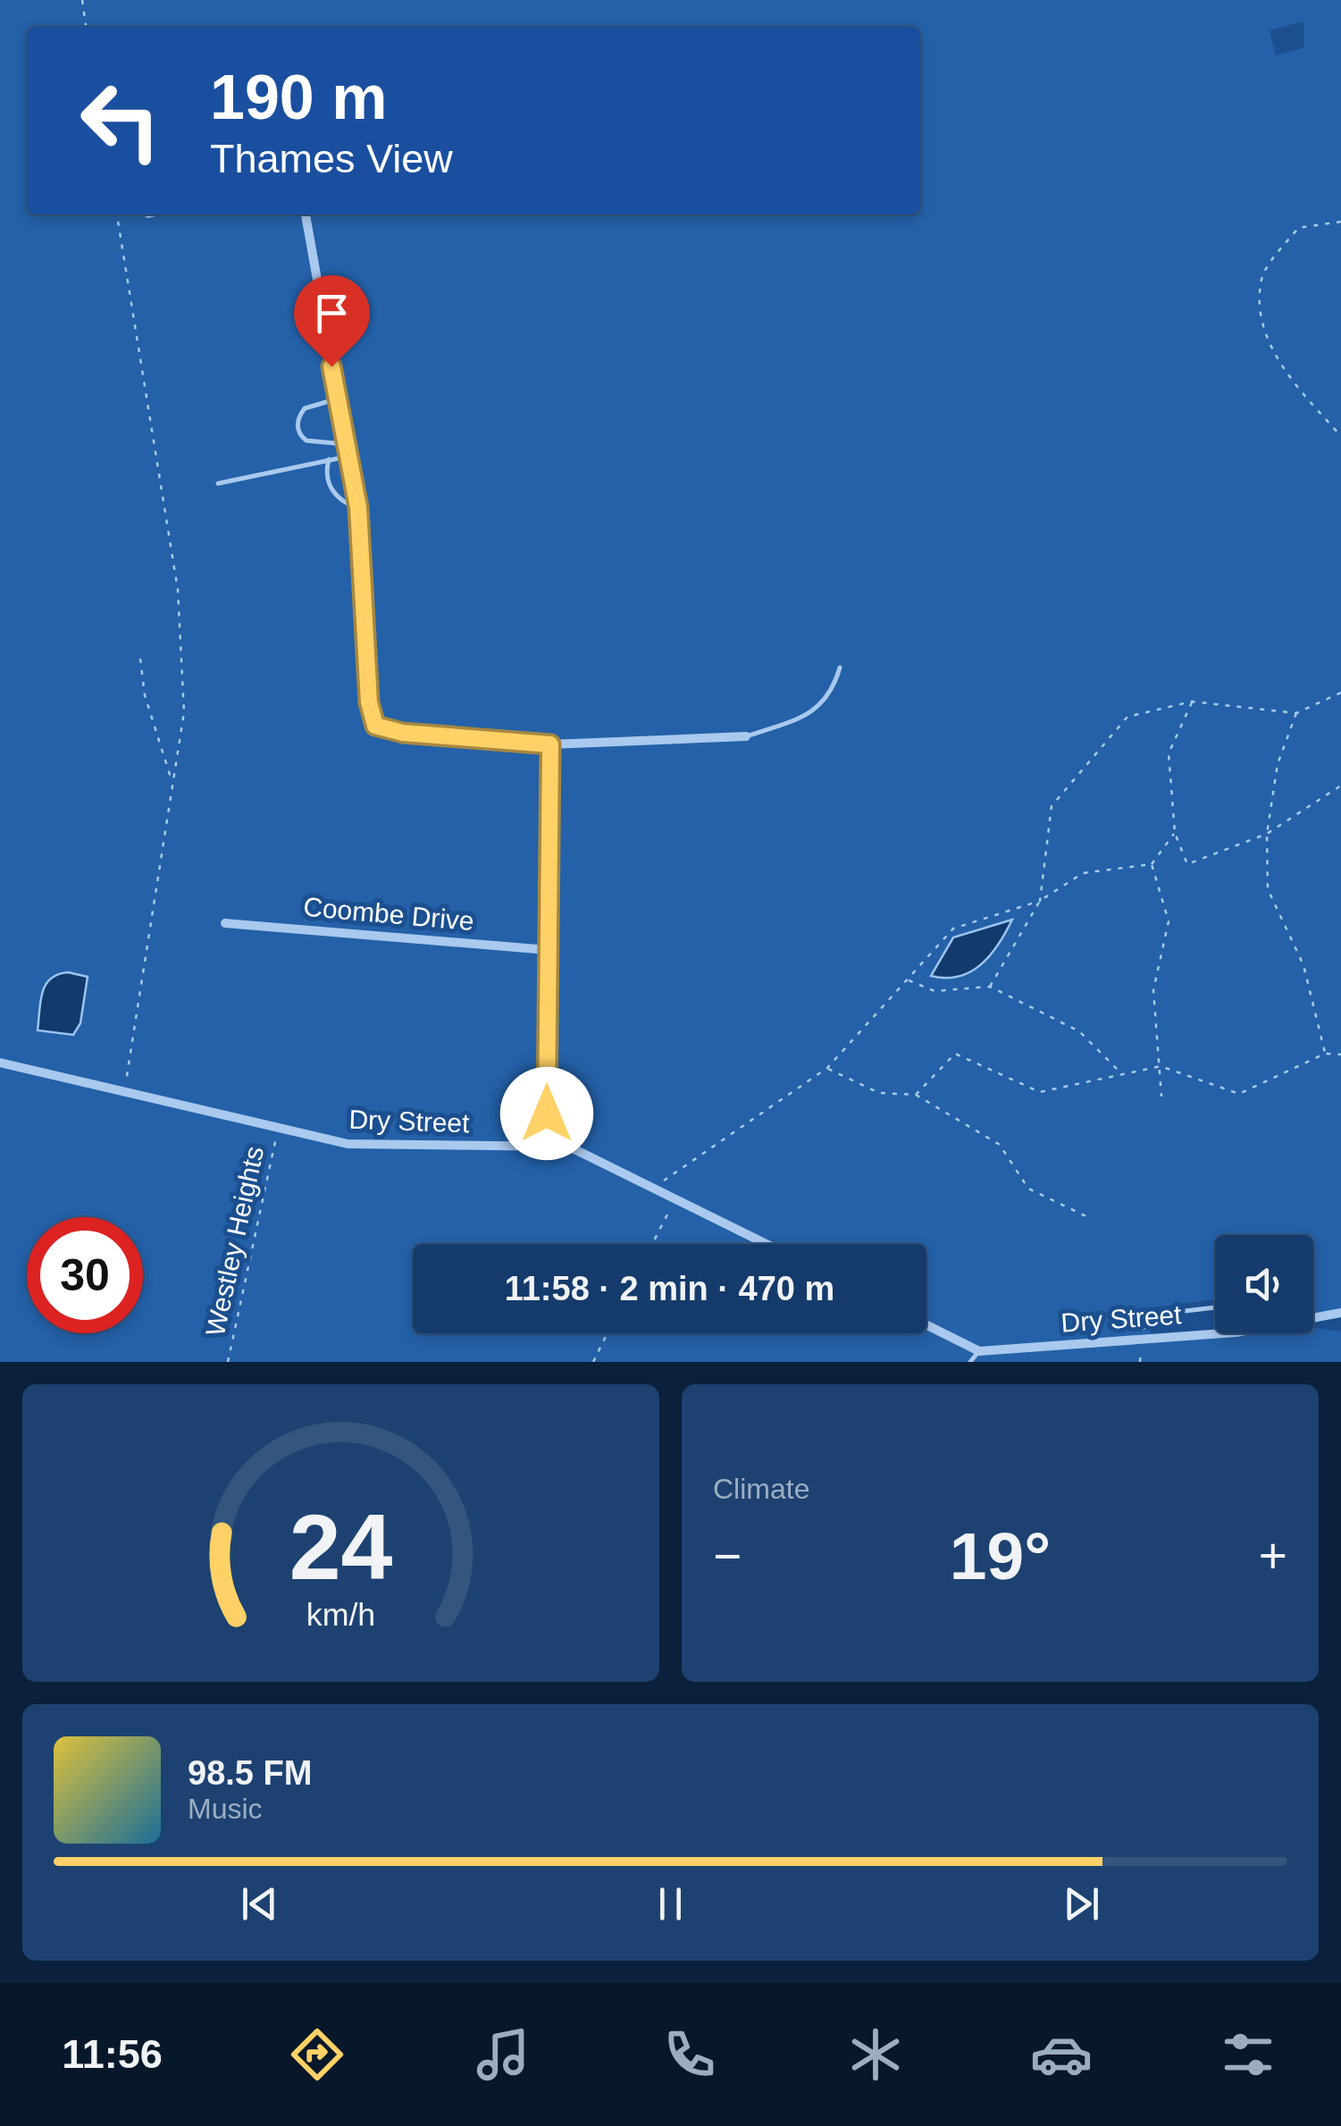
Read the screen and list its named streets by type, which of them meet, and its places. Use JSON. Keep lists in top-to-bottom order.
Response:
{
  "streets": {
    "street": ["Coombe Drive", "Dry Street"],
    "path": ["Westley Heights"]
  },
  "crossings": [
    ["Dry Street", "Westley Heights"]
  ],
  "page": {
    "turn": ["190 m", "Thames View"],
    "limit": "30",
    "trip": "11:58 · 2 min · 470 m",
    "tile": "Climate",
    "heat": ["−", "19°", "+"],
    "song": ["98.5 FM", "Music"],
    "tabs": "11:56",
    "gauge": ["24", "km/h"]
  }
}
